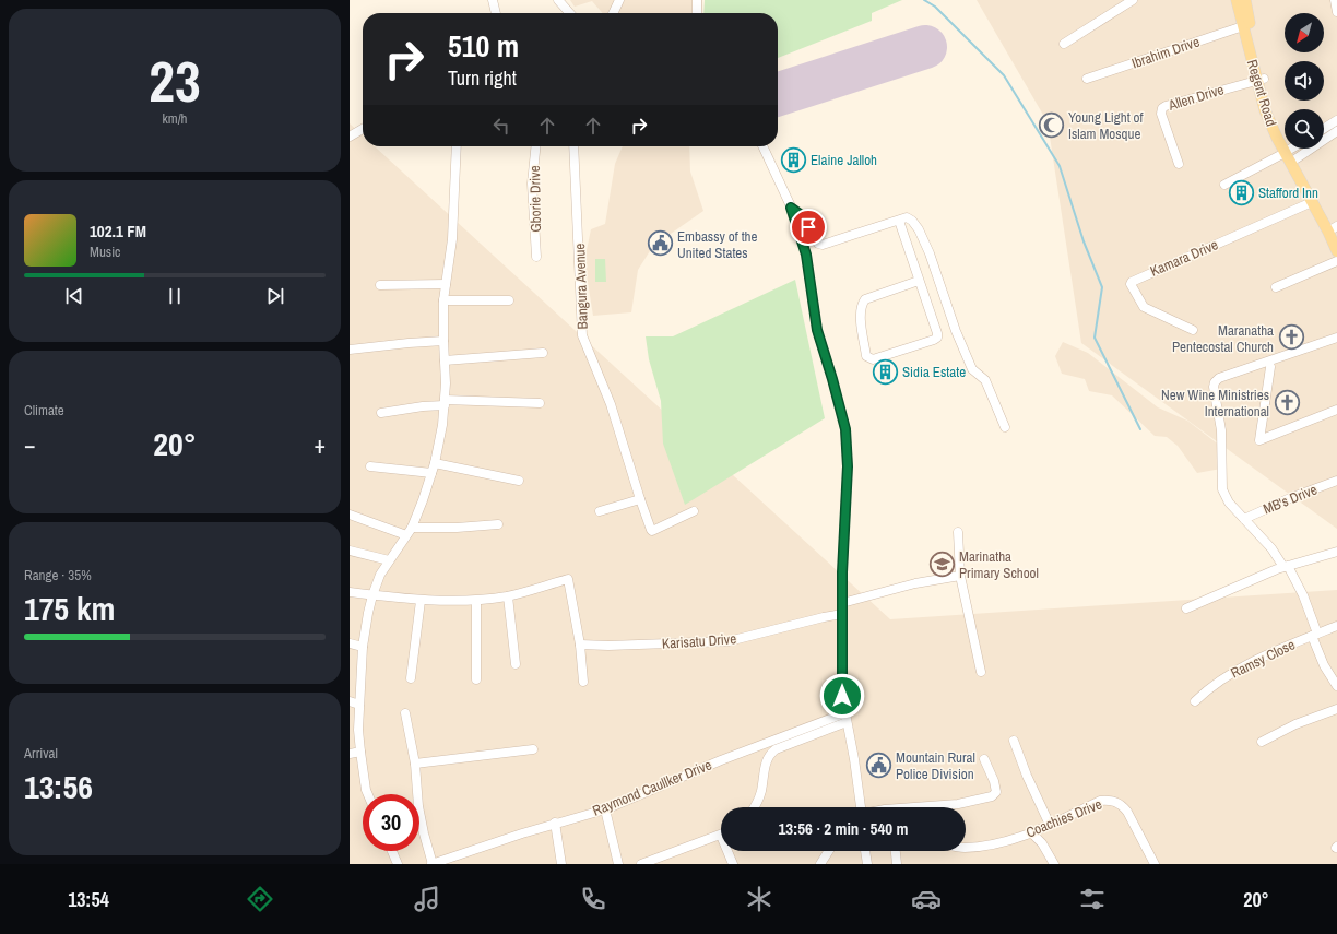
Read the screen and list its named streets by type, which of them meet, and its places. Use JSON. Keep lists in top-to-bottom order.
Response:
{
  "streets": {
    "main road": ["Regent Road"],
    "street": [
      "Ibrahim Drive",
      "Allen Drive",
      "Gborie Drive",
      "Kamara Drive",
      "Bangura Avenue",
      "MB's Drive",
      "Karisatu Drive",
      "Ramsy Close",
      "Raymond Caullker Drive",
      "Coachies Drive"
    ]
  },
  "crossings": [
    ["Ibrahim Drive", "Regent Road"],
    ["Regent Road", "Allen Drive"],
    ["Regent Road", "Kamara Drive"]
  ],
  "places": {
    "mosque": ["Young Light of Islam Mosque"],
    "building": ["Elaine Jalloh", "Stafford Inn", "Sidia Estate"],
    "public building": ["Embassy of the United States", "Mountain Rural Police Division"],
    "church": ["Maranatha Pentecostal Church", "New Wine Ministries International"],
    "school or university": ["Marinatha Primary School"]
  },
  "north": "bottom left",
  "page": {
    "tile": [
      ["23", "km/h"],
      "Climate",
      ["Range · 35%", "175 km"],
      ["Arrival", "13:56"]
    ],
    "turn": ["510 m", "Turn right"],
    "song": ["102.1 FM", "Music"],
    "heat": ["−", "20°", "+"],
    "limit": "30",
    "trip": "13:56 · 2 min · 540 m",
    "tabs": ["13:54", "20°"]
  }
}
